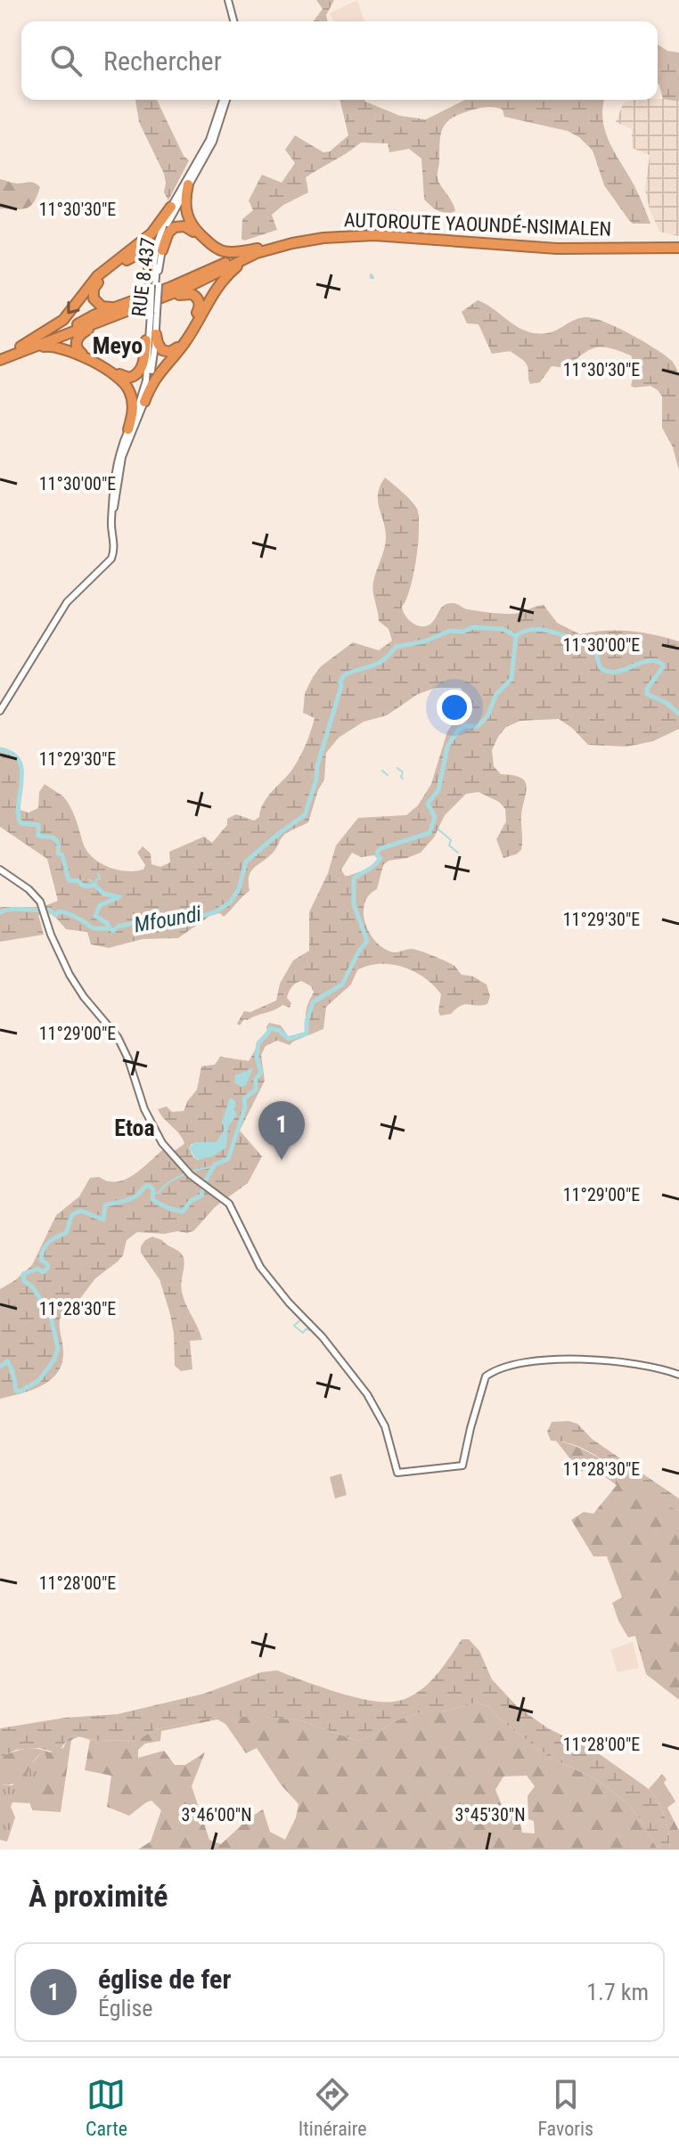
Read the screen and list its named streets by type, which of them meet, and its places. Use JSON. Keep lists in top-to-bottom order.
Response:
{
  "streets": {
    "highway": ["AUTOROUTE YAOUNDÉ-NSIMALEN"],
    "main road": ["RUE 8.437"]
  },
  "districts": ["Meyo", "Etoa"],
  "water": ["Mfoundi"],
  "page": {
    "search": "Rechercher",
    "pins": "1",
    "heading": "À proximité",
    "list": [
      {
        "mark": "1",
        "name": "église de fer",
        "note": "Église",
        "value": "1.7 km"
      }
    ],
    "nav": ["Carte", "Itinéraire", "Favoris"]
  },
  "coordinates": [
    "11°30'30\"E",
    "11°30'00\"E",
    "11°29'30\"E",
    "11°29'00\"E",
    "11°28'30\"E",
    "11°28'00\"E",
    "3°46'00\"N",
    "3°45'30\"N"
  ]
}
